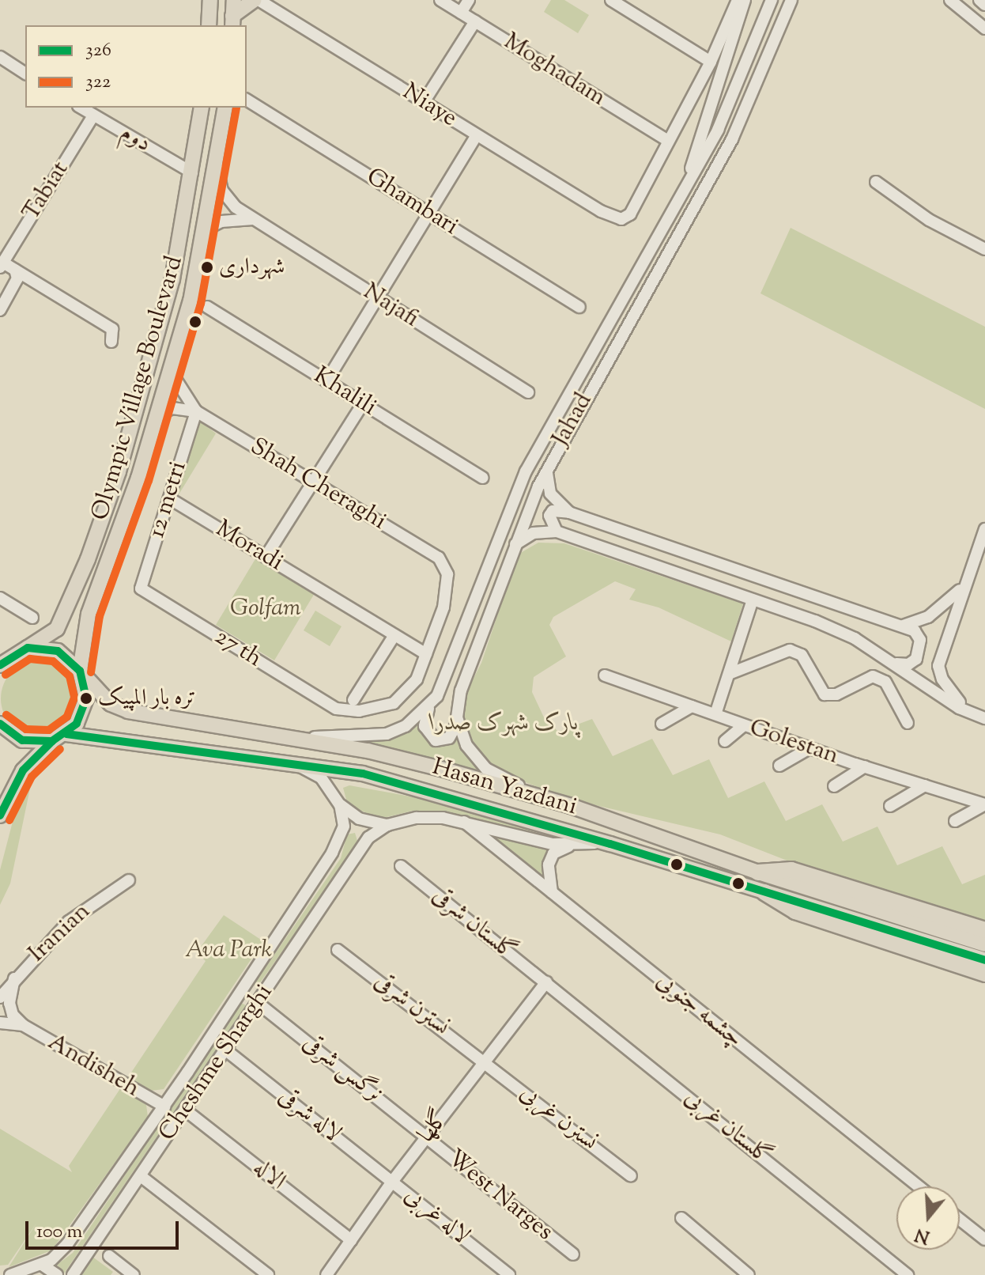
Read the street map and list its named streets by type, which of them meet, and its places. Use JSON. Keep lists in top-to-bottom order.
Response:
{
  "streets": {
    "main road": ["Olympic Village Boulevard", "Hasan Yazdani"],
    "street": [
      "Moghadam",
      "Niaye",
      "دوم",
      "Tabiat",
      "Ghambari",
      "Najafi",
      "Khalili",
      "Jahad",
      "Shah Cheraghi",
      "12 metri",
      "Moradi",
      "27 th",
      "Golestan",
      "گلستان شرقی",
      "Iranian",
      "نسترن شرقی",
      "چشمه جنوبی",
      "Cheshme Sharghi",
      "Andisheh",
      "نرگس شرقی",
      "لاله شرقی",
      "نسترن غربی",
      "گلها",
      "گلستان غربی",
      "الاله",
      "West Narges",
      "لاله غربی"
    ]
  },
  "crossings": [
    ["Moghadam", "Niaye"],
    ["دوم", "Tabiat"],
    ["دوم", "Olympic Village Boulevard"],
    ["Najafi", "Olympic Village Boulevard"],
    ["Olympic Village Boulevard", "Hasan Yazdani"],
    ["Jahad", "Hasan Yazdani"],
    ["Shah Cheraghi", "12 metri"],
    ["Shah Cheraghi", "Moradi"],
    ["Shah Cheraghi", "27 th"],
    ["12 metri", "Moradi"],
    ["12 metri", "27 th"],
    ["Moradi", "27 th"],
    ["Hasan Yazdani", "Cheshme Sharghi"],
    ["گلستان شرقی", "گلها"],
    ["گلستان شرقی", "گلستان غربی"],
    ["نسترن شرقی", "نسترن غربی"],
    ["نسترن شرقی", "گلها"],
    ["چشمه جنوبی", "Cheshme Sharghi"],
    ["Cheshme Sharghi", "Andisheh"],
    ["Cheshme Sharghi", "نرگس شرقی"],
    ["Cheshme Sharghi", "لاله شرقی"],
    ["Cheshme Sharghi", "الاله"],
    ["نرگس شرقی", "گلها"],
    ["نرگس شرقی", "West Narges"],
    ["لاله شرقی", "گلها"],
    ["لاله شرقی", "لاله غربی"],
    ["نسترن غربی", "گلها"],
    ["گلها", "گلستان غربی"],
    ["گلها", "الاله"],
    ["گلها", "West Narges"],
    ["گلها", "لاله غربی"]
  ],
  "parks": ["Golfam", "پارک شهرک صدرا", "Ava Park"],
  "places": ["شهرداری", "تره بار المپیک"],
  "lines": ["transit line 322", "transit line 326"],
  "legend": ["326", "322"],
  "scale_bar": "100 m",
  "north": "bottom"
}
